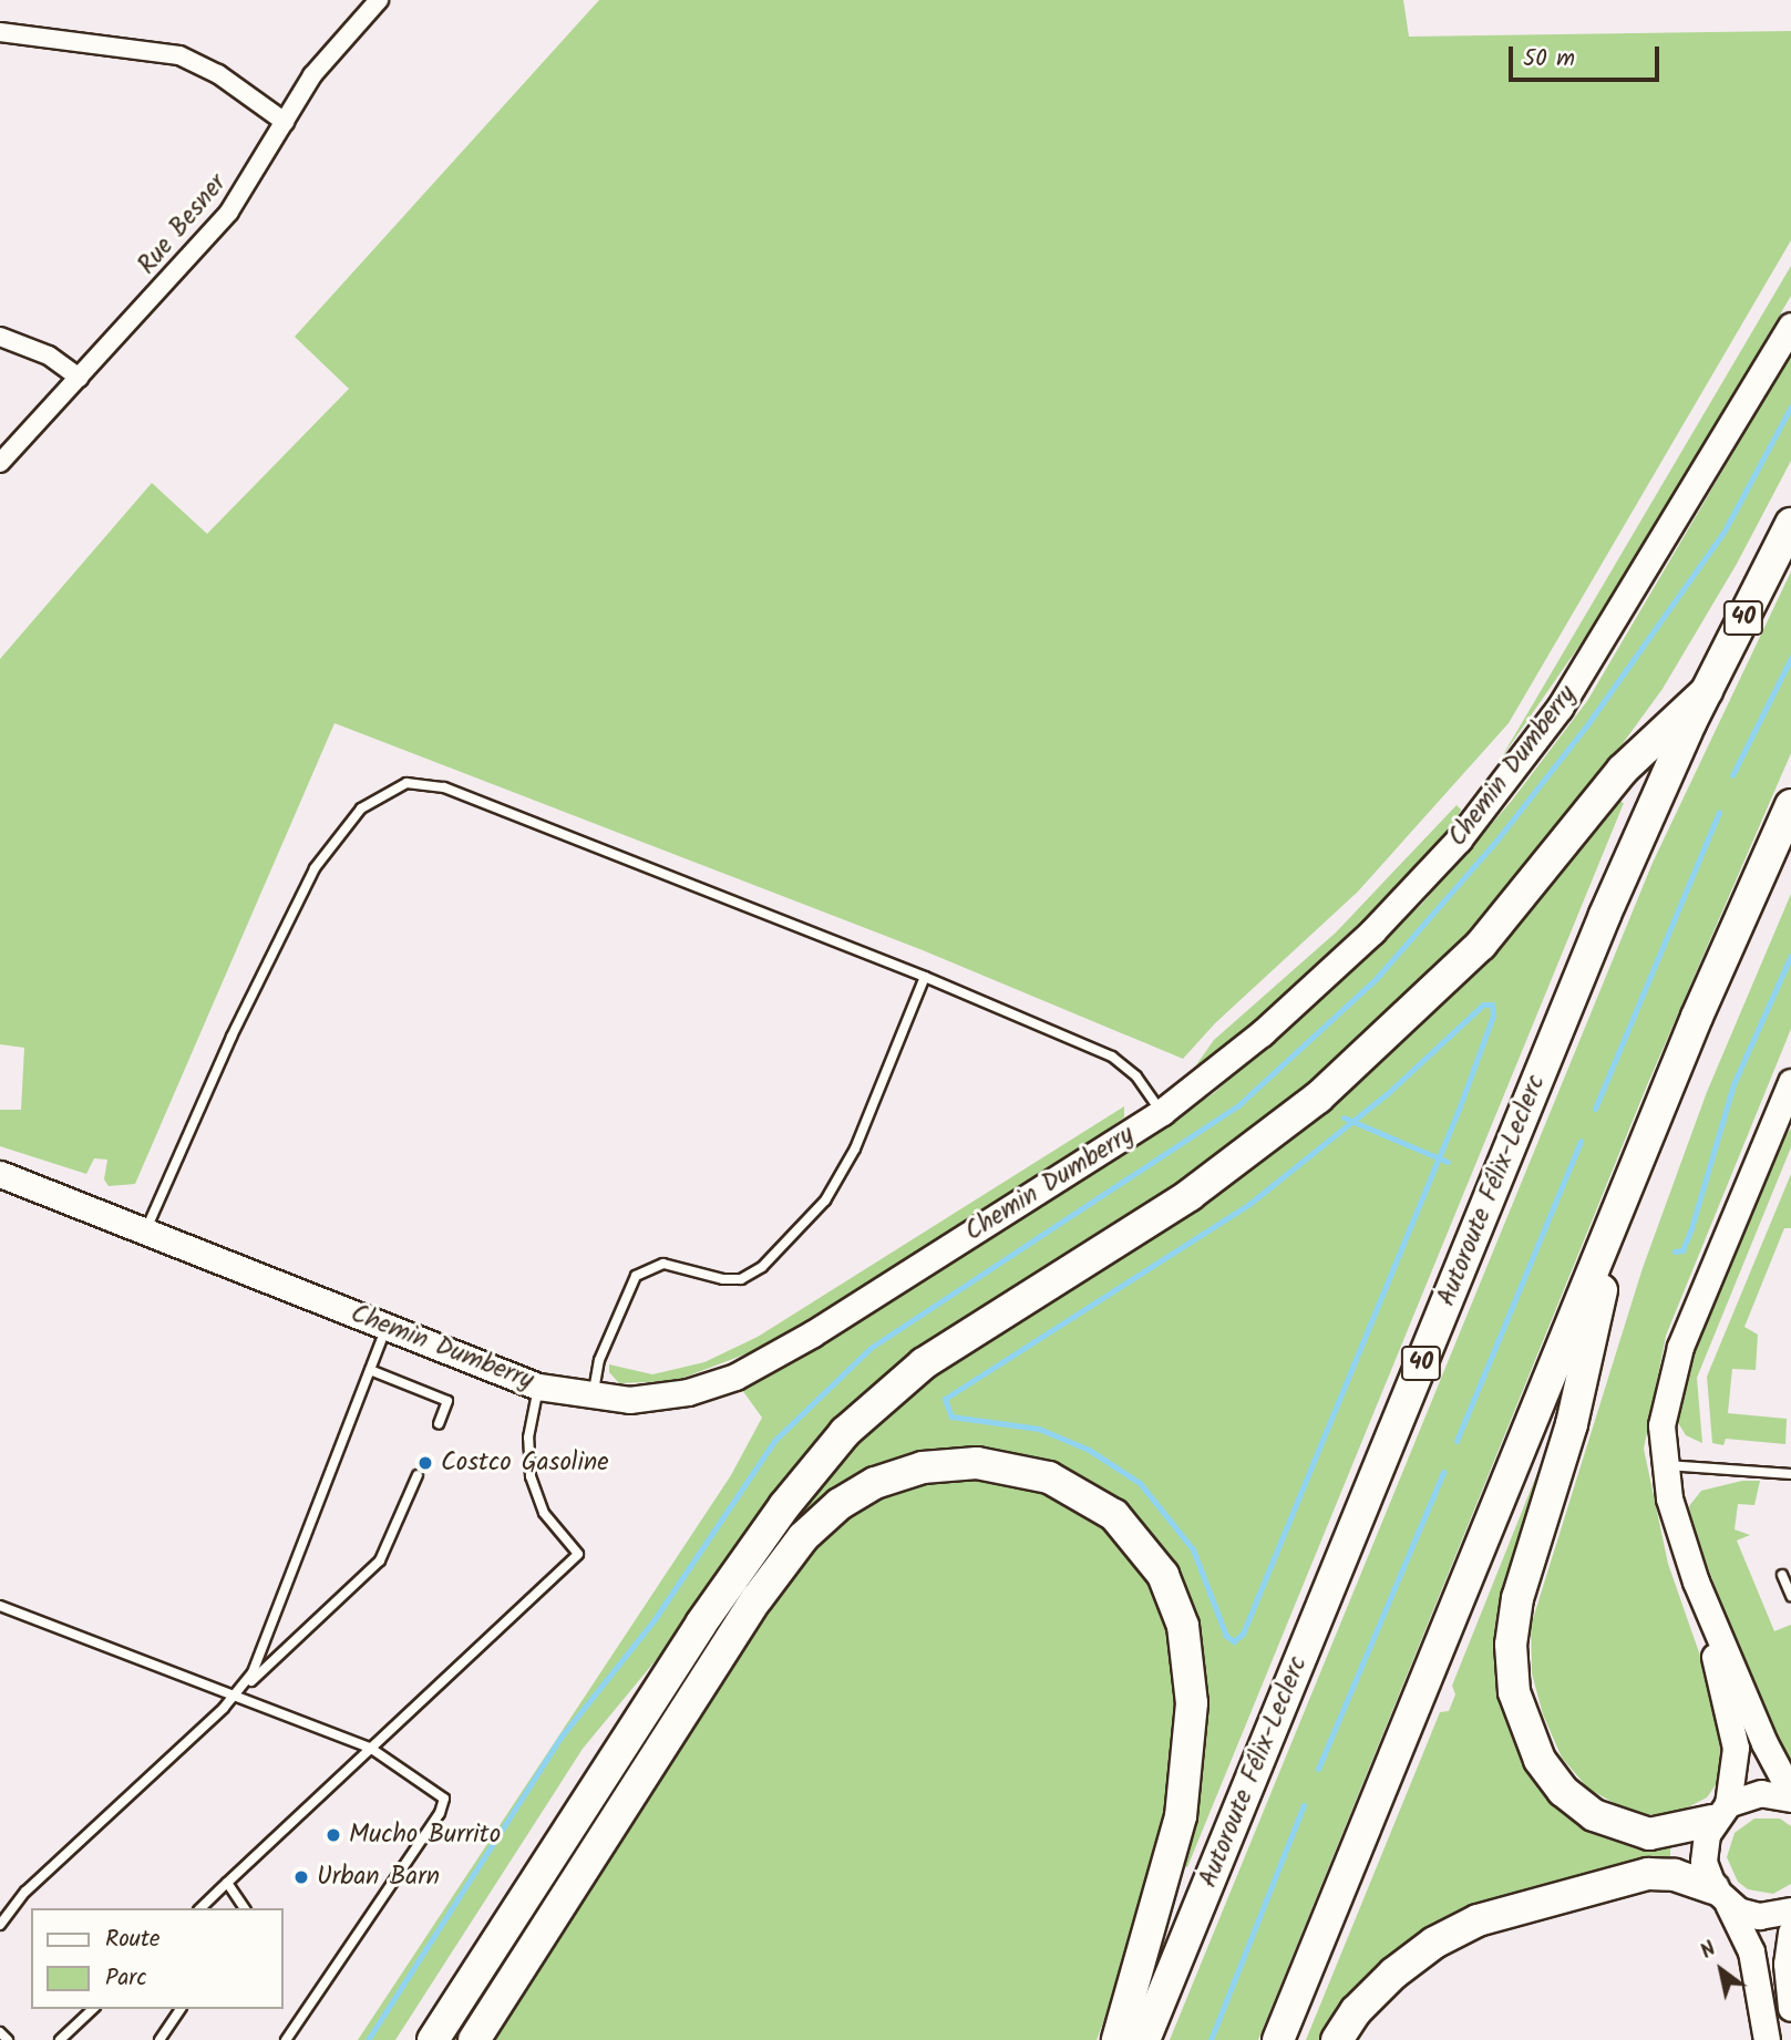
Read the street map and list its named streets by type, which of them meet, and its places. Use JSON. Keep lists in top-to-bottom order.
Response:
{
  "streets": {
    "highway": ["40", "Autoroute Félix-Leclerc"],
    "street": ["Rue Besner", "Chemin Dumberry"]
  },
  "places": ["Costco Gasoline", "Mucho Burrito", "Urban Barn"],
  "legend": ["Route", "Parc"],
  "scale_bar": "50 m",
  "north": "top left"
}
